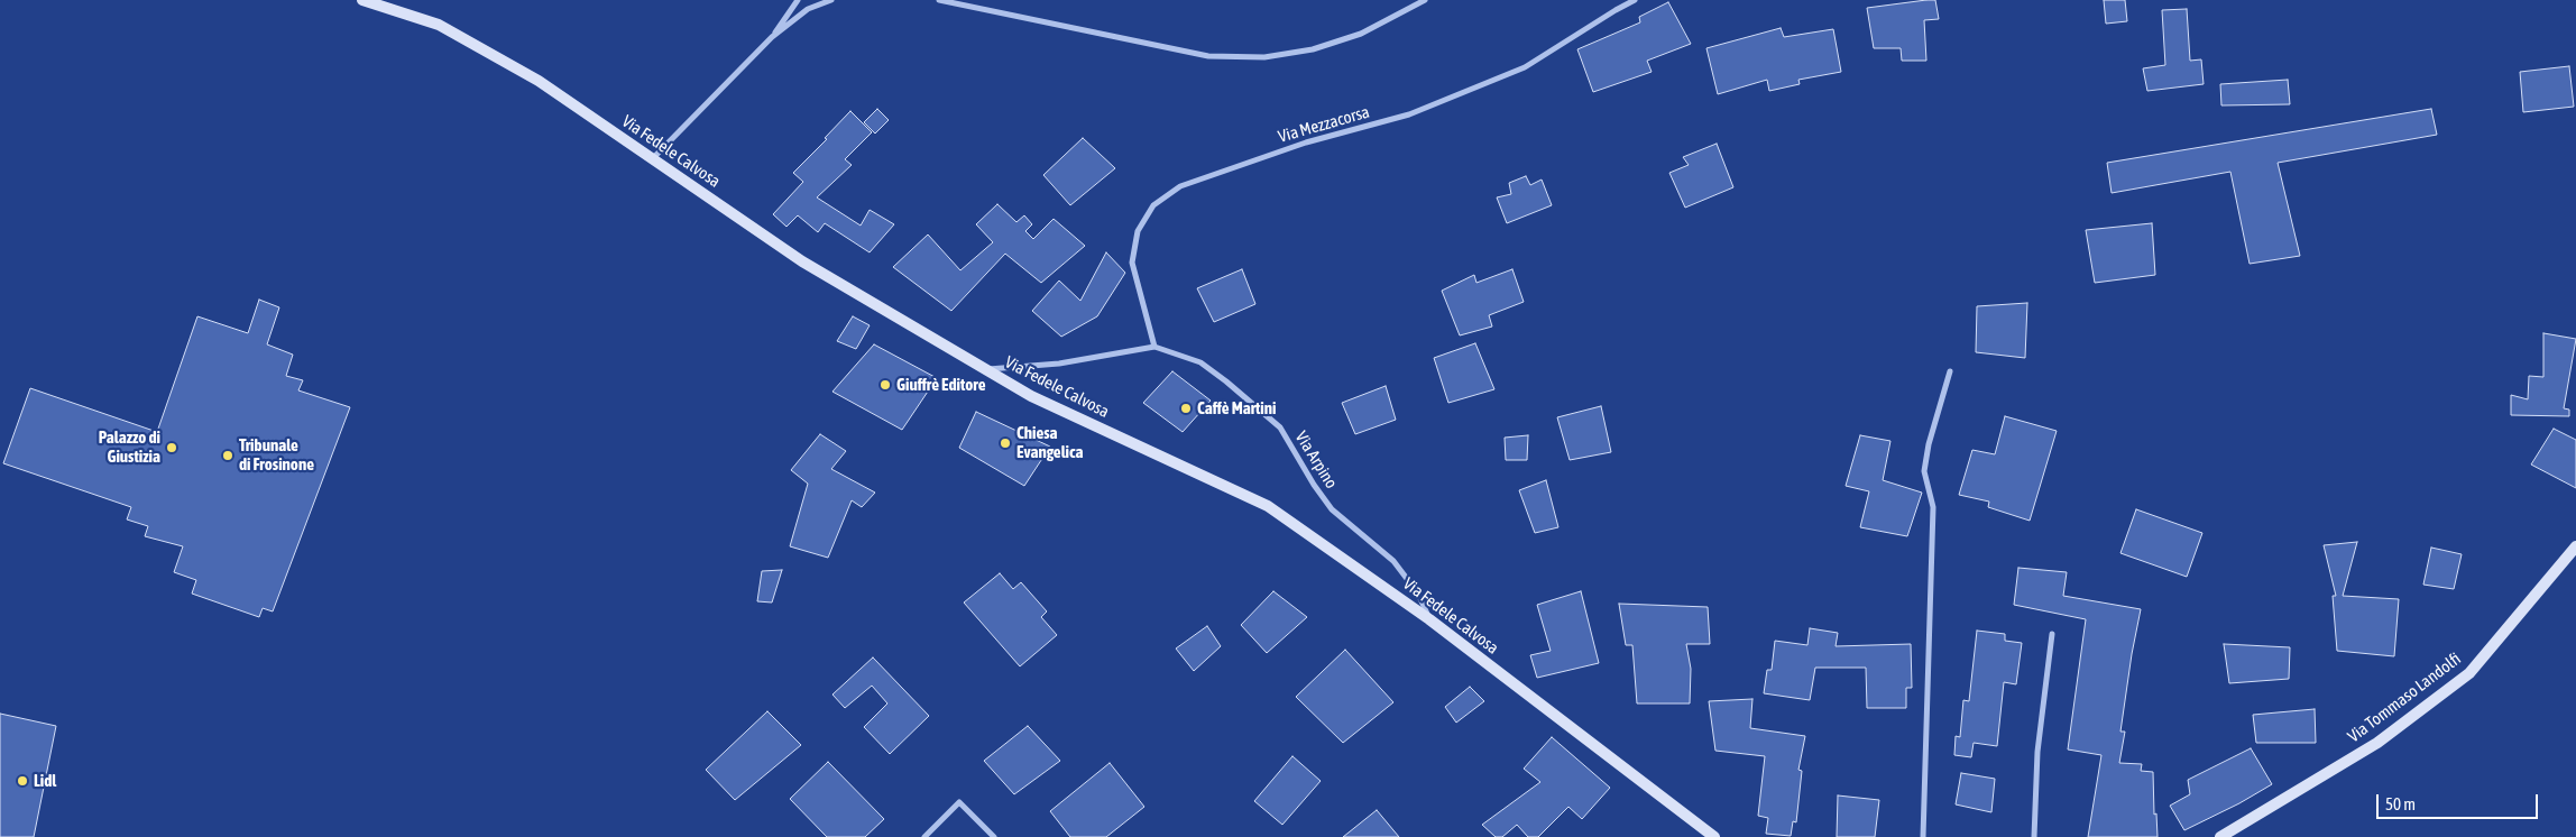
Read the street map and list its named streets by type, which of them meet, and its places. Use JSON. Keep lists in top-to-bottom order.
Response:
{
  "streets": {
    "street": [
      "Via Mezzacorsa",
      "Via Fedele Calvosa",
      "Via Arpino",
      "Via Tommaso Landolfi"
    ]
  },
  "crossings": [
    ["Via Mezzacorsa", "Via Arpino"],
    ["Via Fedele Calvosa", "Via Arpino"]
  ],
  "places": [
    "Giuffrè Editore",
    "Caffè Martini",
    "Chiesa Evangelica",
    "Palazzo di Giustizia",
    "Tribunale di Frosinone",
    "Lidl"
  ],
  "scale_bar": "50 m"
}
